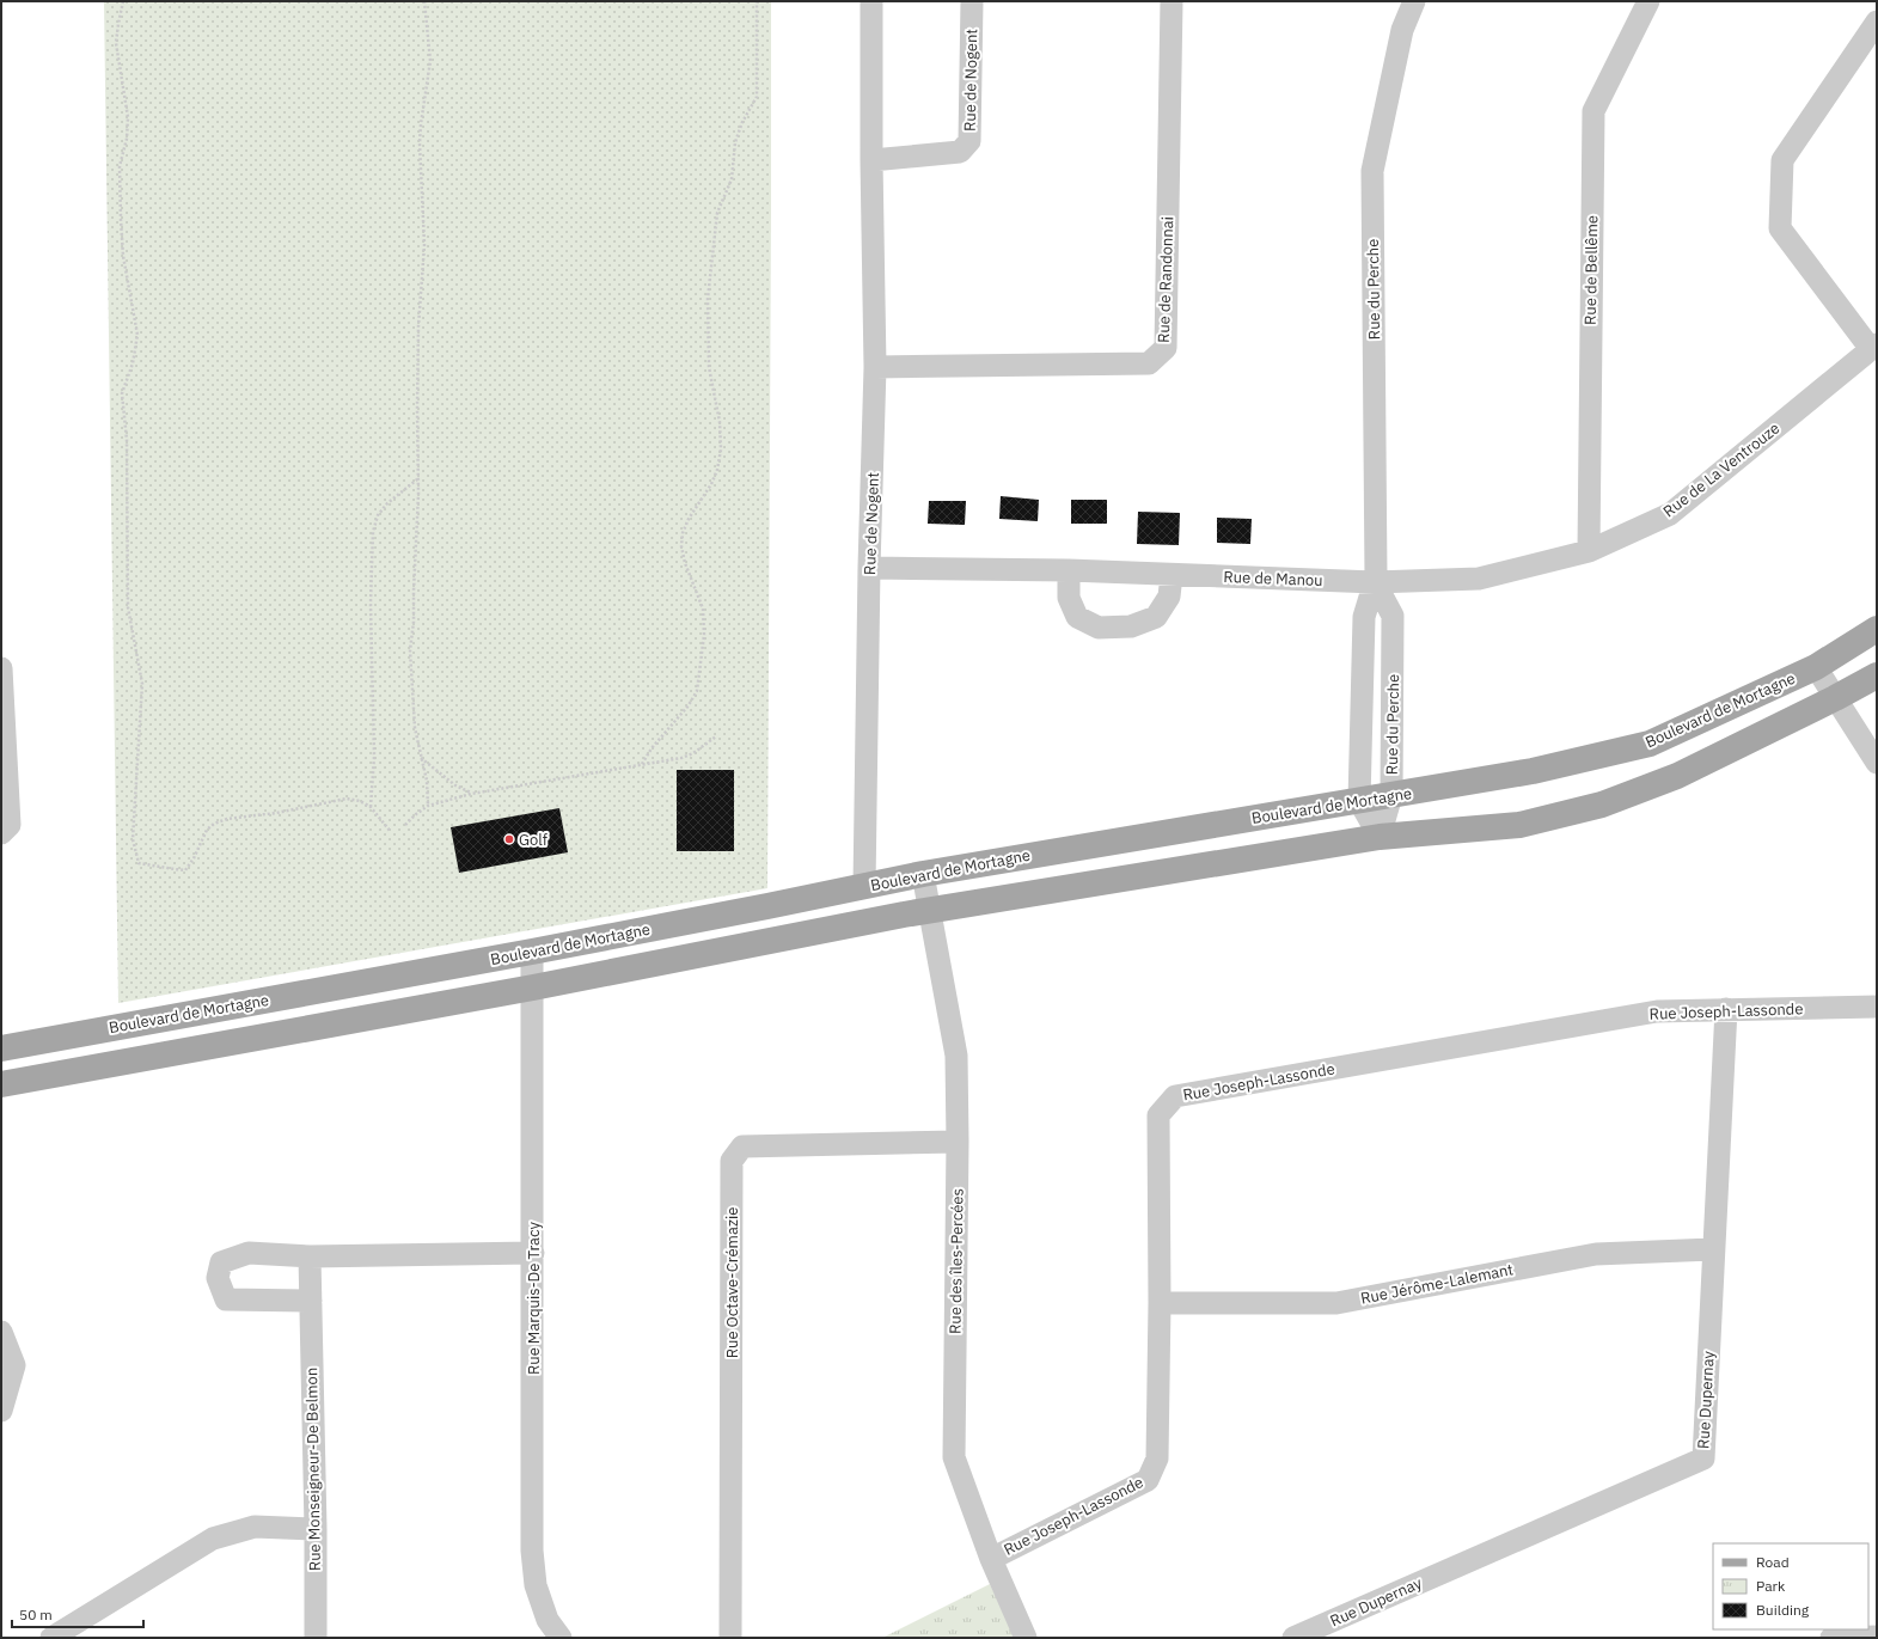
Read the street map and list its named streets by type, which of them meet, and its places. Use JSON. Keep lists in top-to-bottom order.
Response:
{
  "streets": {
    "main road": ["Boulevard de Mortagne"],
    "street": [
      "Rue de Nogent",
      "Rue de Bellême",
      "Rue de Randonnai",
      "Rue du Perche",
      "Rue de La Ventrouze",
      "Rue de Manou",
      "Rue Joseph-Lassonde",
      "Rue des îles-Percées",
      "Rue Octave-Crémazie",
      "Rue Jérôme-Lalemant",
      "Rue Marquis-De Tracy",
      "Rue Dupernay",
      "Rue Monseigneur-De Belmon"
    ]
  },
  "crossings": [
    ["Rue de Nogent", "Rue de Randonnai"],
    ["Rue de Nogent", "Rue de Manou"],
    ["Rue de Nogent", "Boulevard de Mortagne"],
    ["Rue de Bellême", "Rue de La Ventrouze"],
    ["Rue du Perche", "Rue de La Ventrouze"],
    ["Rue du Perche", "Rue de Manou"],
    ["Rue du Perche", "Boulevard de Mortagne"],
    ["Rue de La Ventrouze", "Rue de Manou"],
    ["Boulevard de Mortagne", "Rue des îles-Percées"],
    ["Boulevard de Mortagne", "Rue Marquis-De Tracy"],
    ["Rue Joseph-Lassonde", "Rue des îles-Percées"],
    ["Rue Joseph-Lassonde", "Rue Jérôme-Lalemant"],
    ["Rue Joseph-Lassonde", "Rue Dupernay"],
    ["Rue des îles-Percées", "Rue Octave-Crémazie"],
    ["Rue Jérôme-Lalemant", "Rue Dupernay"]
  ],
  "places": ["Golf"],
  "legend": ["Road", "Park", "Building"],
  "scale_bar": "50 m"
}
